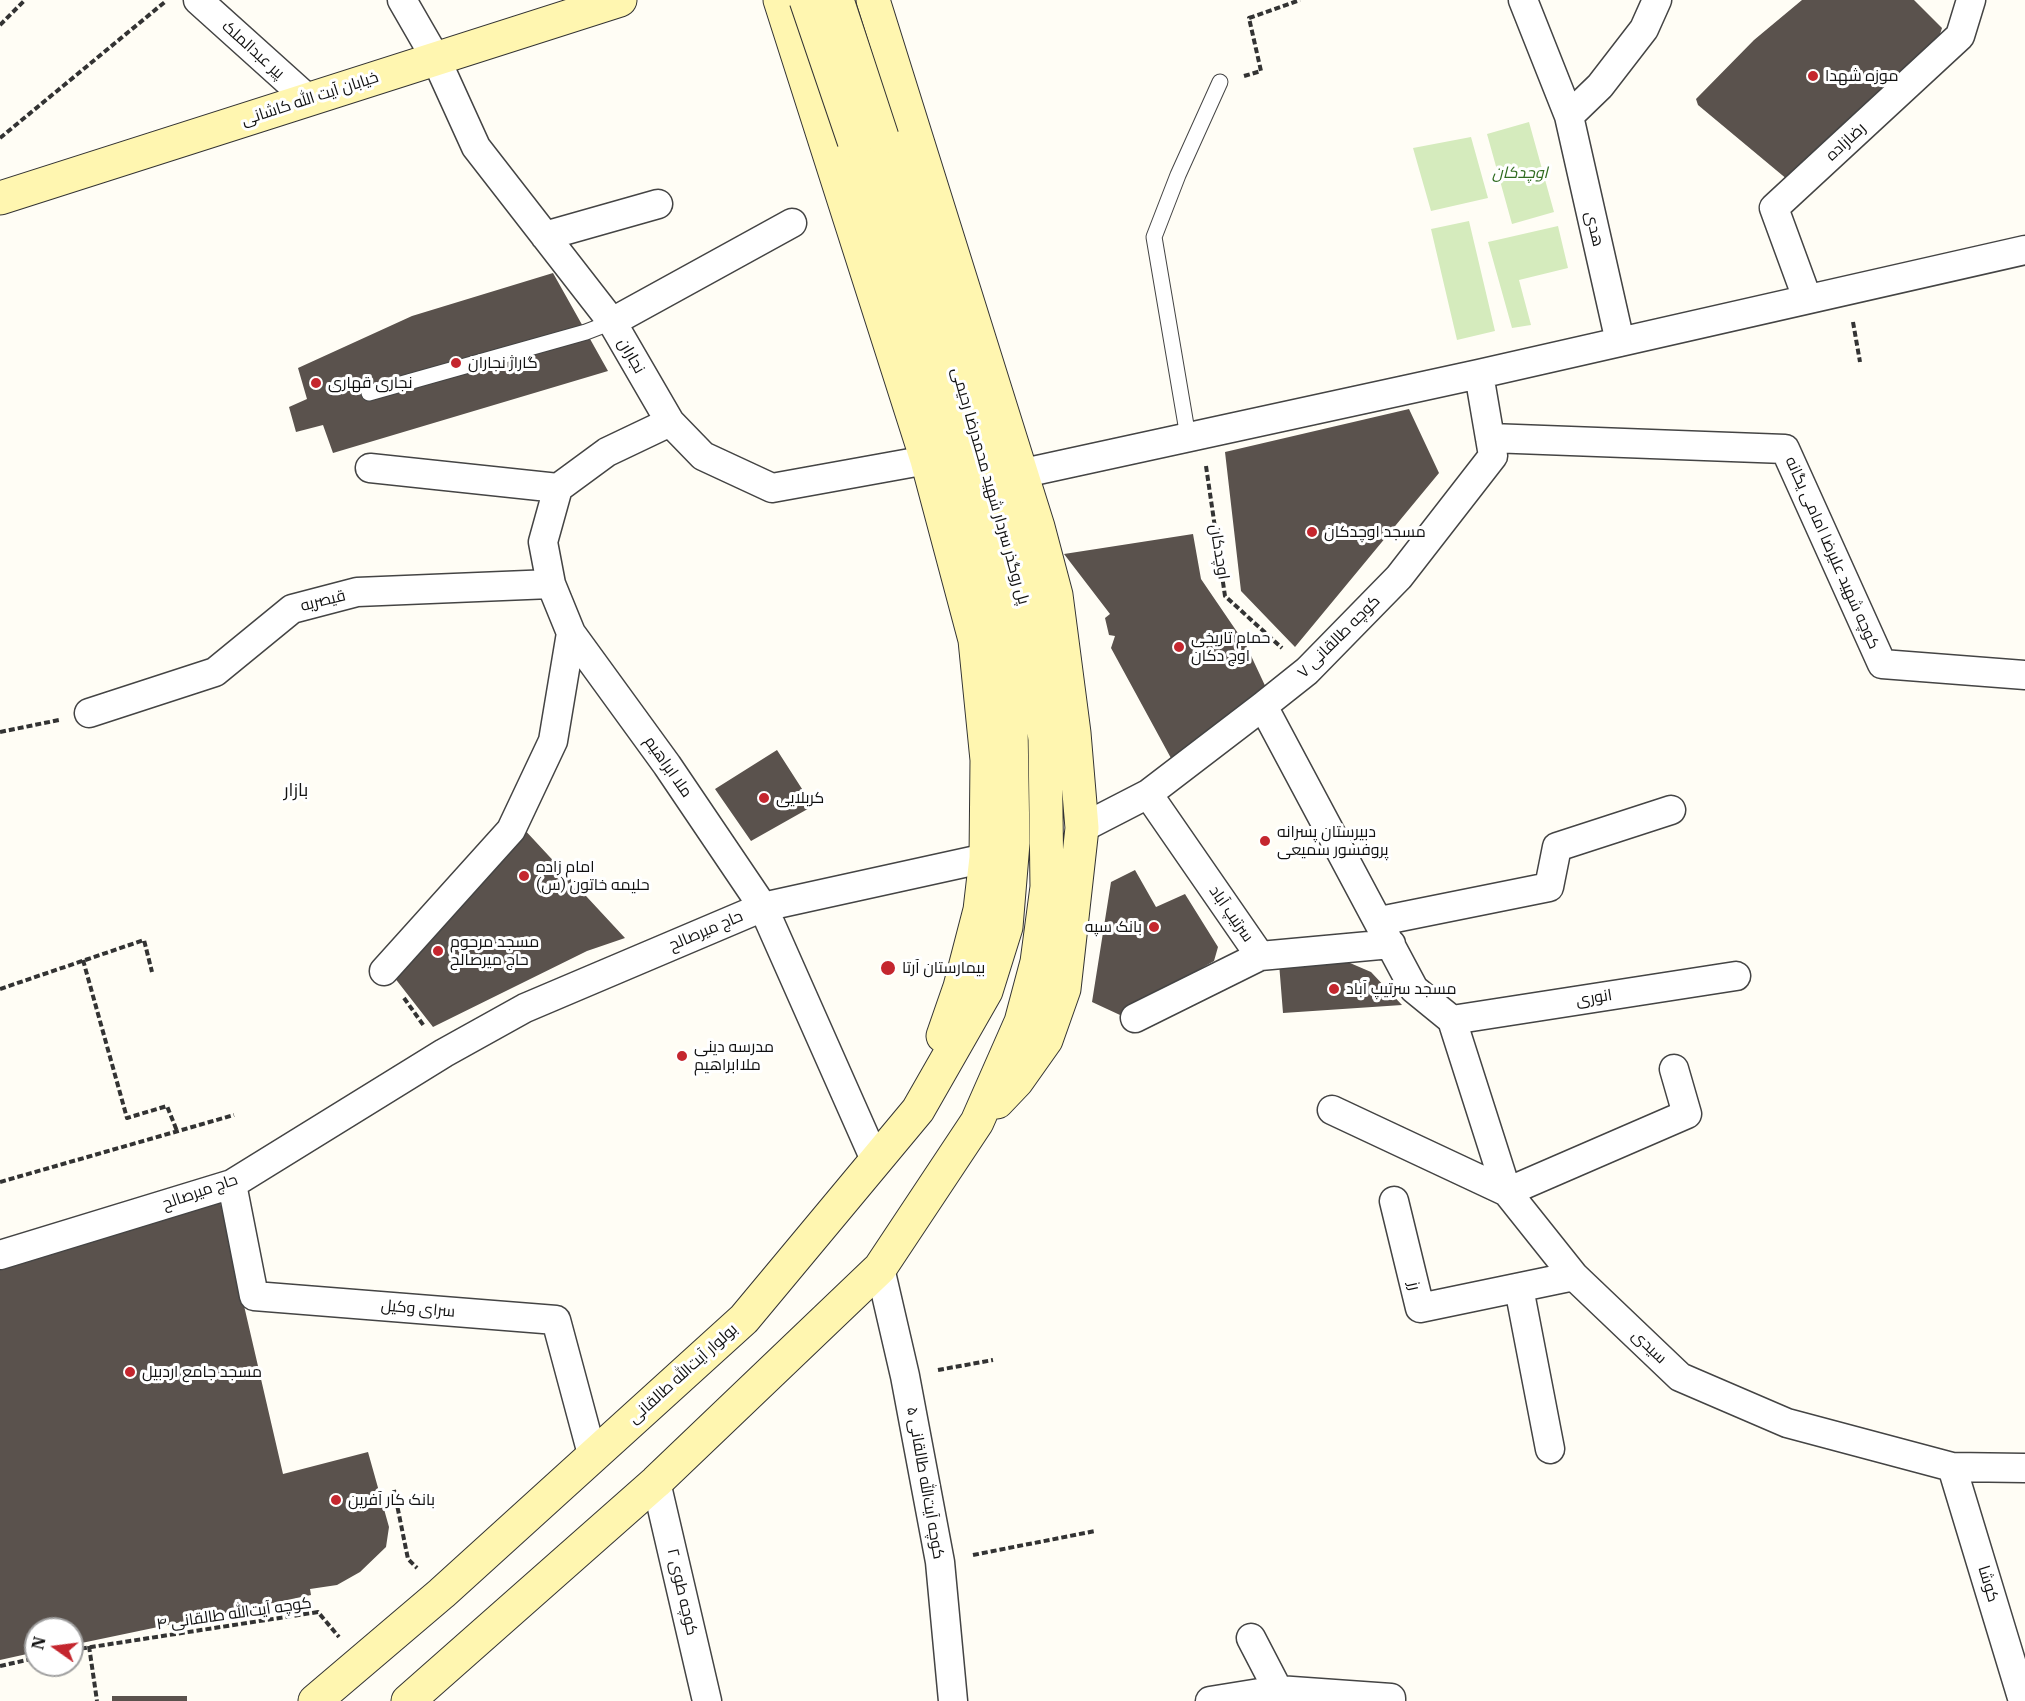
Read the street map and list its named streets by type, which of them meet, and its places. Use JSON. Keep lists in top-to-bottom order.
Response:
{
  "streets": {
    "main road": ["خیابان آیت الله کاشانی", "پل روگذر سردار شهید محمدرضا رحیمی", "بولوار آیت‌الله طالقانی"],
    "street": [
      "پیر عبدالملک",
      "رضازاده",
      "هدی",
      "نجاران",
      "کوچه شهید علیرضا امامی یگانه",
      "قیصریه",
      "کوچه طالقانی ۷",
      "ملا ابراهیم",
      "سرتیپ آباد",
      "حاج میرصالح",
      "انوری",
      "رز",
      "سرای وکیل",
      "سیدی",
      "کوچه آیت‌الله طالقانی ۵",
      "کوشا",
      "کوچه طوی ۲"
    ],
    "path": ["اوچدکان", "کوچه آیت‌الله طالقانی ۴"]
  },
  "crossings": [
    ["پیر عبدالملک", "خیابان آیت الله کاشانی"],
    ["خیابان آیت الله کاشانی", "نجاران"],
    ["پل روگذر سردار شهید محمدرضا رحیمی", "بولوار آیت‌الله طالقانی"],
    ["اوچدکان", "کوچه طالقانی ۷"],
    ["کوچه شهید علیرضا امامی یگانه", "کوچه طالقانی ۷"],
    ["قیصریه", "ملا ابراهیم"],
    ["کوچه طالقانی ۷", "سرتیپ آباد"],
    ["ملا ابراهیم", "حاج میرصالح"],
    ["ملا ابراهیم", "بولوار آیت‌الله طالقانی"],
    ["حاج میرصالح", "سرای وکیل"],
    ["رز", "سیدی"],
    ["سرای وکیل", "بولوار آیت‌الله طالقانی"],
    ["سیدی", "کوشا"],
    ["بولوار آیت‌الله طالقانی", "کوچه آیت‌الله طالقانی ۴"]
  ],
  "districts": ["بازار"],
  "parks": ["اوچدکان"],
  "places": [
    "موزه شهدا",
    "گاراژ نجاران",
    "نجاری قهاری",
    "مسجد اوچدکان",
    "حمام تاریخی اوچ دکان",
    "کربلایی",
    "دبیرستان پسرانه پروفسور سمیعی",
    "امام زاده حلیمه خاتون (س)",
    "بانک سپه",
    "مسجد مرحوم حاج میرصالح",
    "بیمارستان آرتا",
    "مسجد سرتیپ آباد",
    "مدرسه دینی ملاابراهیم",
    "مسجد جامع اردبیل",
    "بانک کار آفرین"
  ],
  "north": "left"
}
